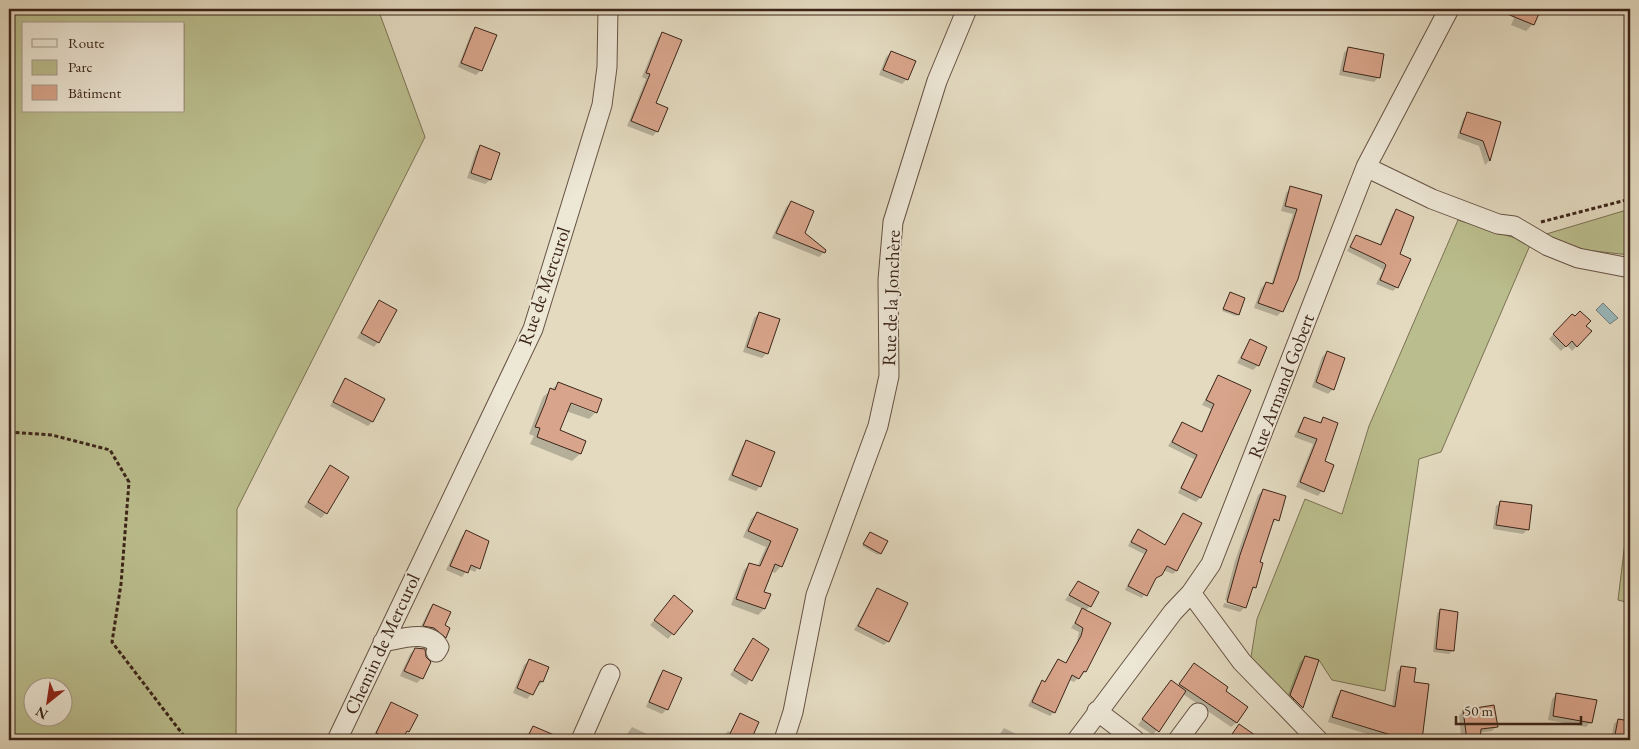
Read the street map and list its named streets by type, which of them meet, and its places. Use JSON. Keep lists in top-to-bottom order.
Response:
{
  "streets": {
    "street": [
      "Rue de Mercurol",
      "Rue de la Jonchère",
      "Rue Armand Gobert",
      "Chemin de Mercurol"
    ]
  },
  "crossings": [
    ["Rue de Mercurol", "Chemin de Mercurol"]
  ],
  "legend": ["Route", "Parc", "Bâtiment"],
  "scale_bar": "50 m",
  "north": "bottom left"
}
